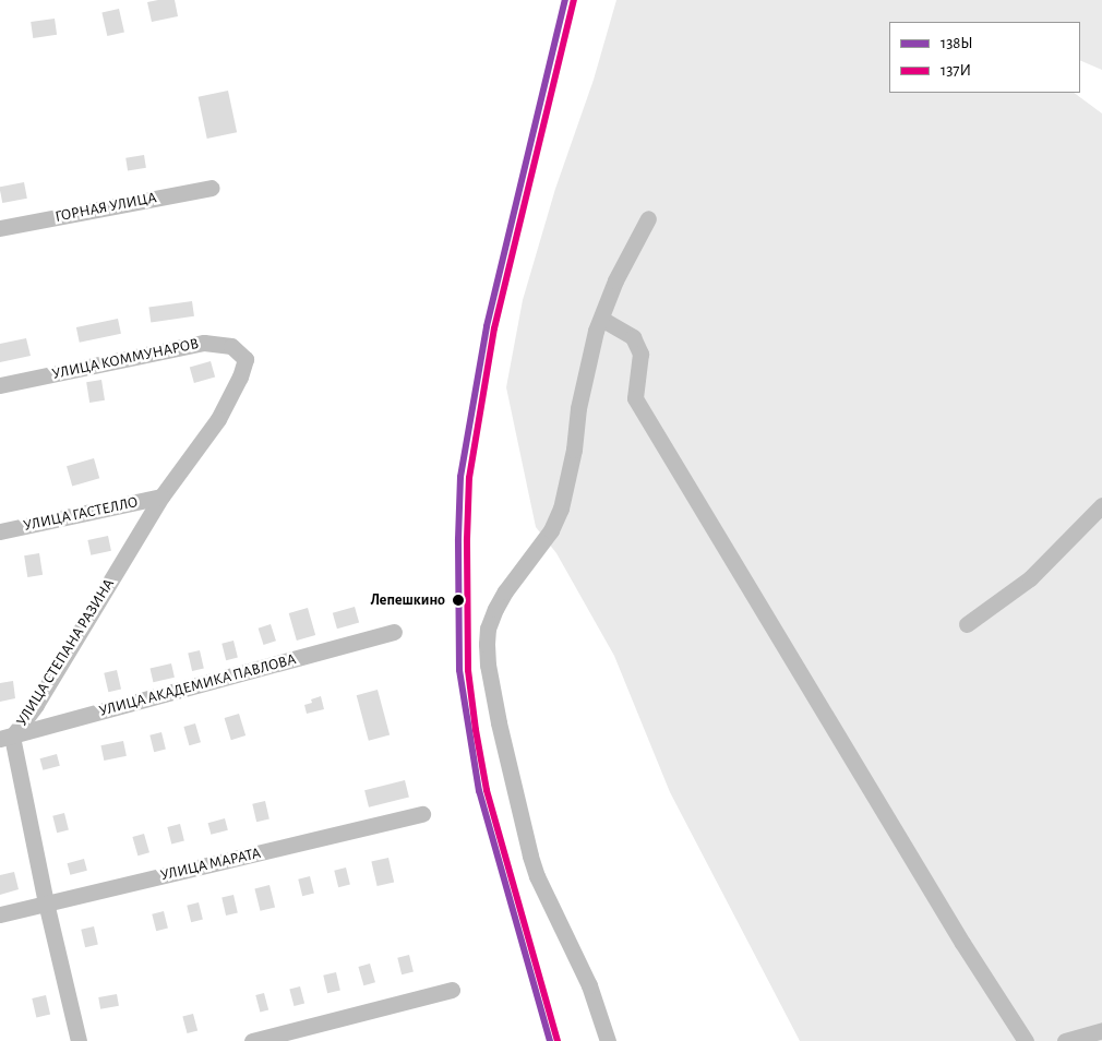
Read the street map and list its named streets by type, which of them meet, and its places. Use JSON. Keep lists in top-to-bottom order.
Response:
{
  "streets": {
    "street": [
      "ГОРНАЯ УЛИЦА",
      "УЛИЦА КОММУНАРОВ",
      "УЛИЦА ГАСТЕЛЛО",
      "УЛИЦА СТЕПАНА РАЗИНА",
      "УЛИЦА АКАДЕМИКА ПАВЛОВА",
      "УЛИЦА МАРАТА"
    ]
  },
  "crossings": [
    ["УЛИЦА КОММУНАРОВ", "УЛИЦА СТЕПАНА РАЗИНА"],
    ["УЛИЦА ГАСТЕЛЛО", "УЛИЦА СТЕПАНА РАЗИНА"],
    ["УЛИЦА СТЕПАНА РАЗИНА", "УЛИЦА АКАДЕМИКА ПАВЛОВА"],
    ["УЛИЦА СТЕПАНА РАЗИНА", "УЛИЦА МАРАТА"]
  ],
  "places": ["Лепешкино"],
  "lines": ["transit line 138Ы", "transit line 137И"],
  "legend": ["138Ы", "137И"]
}
